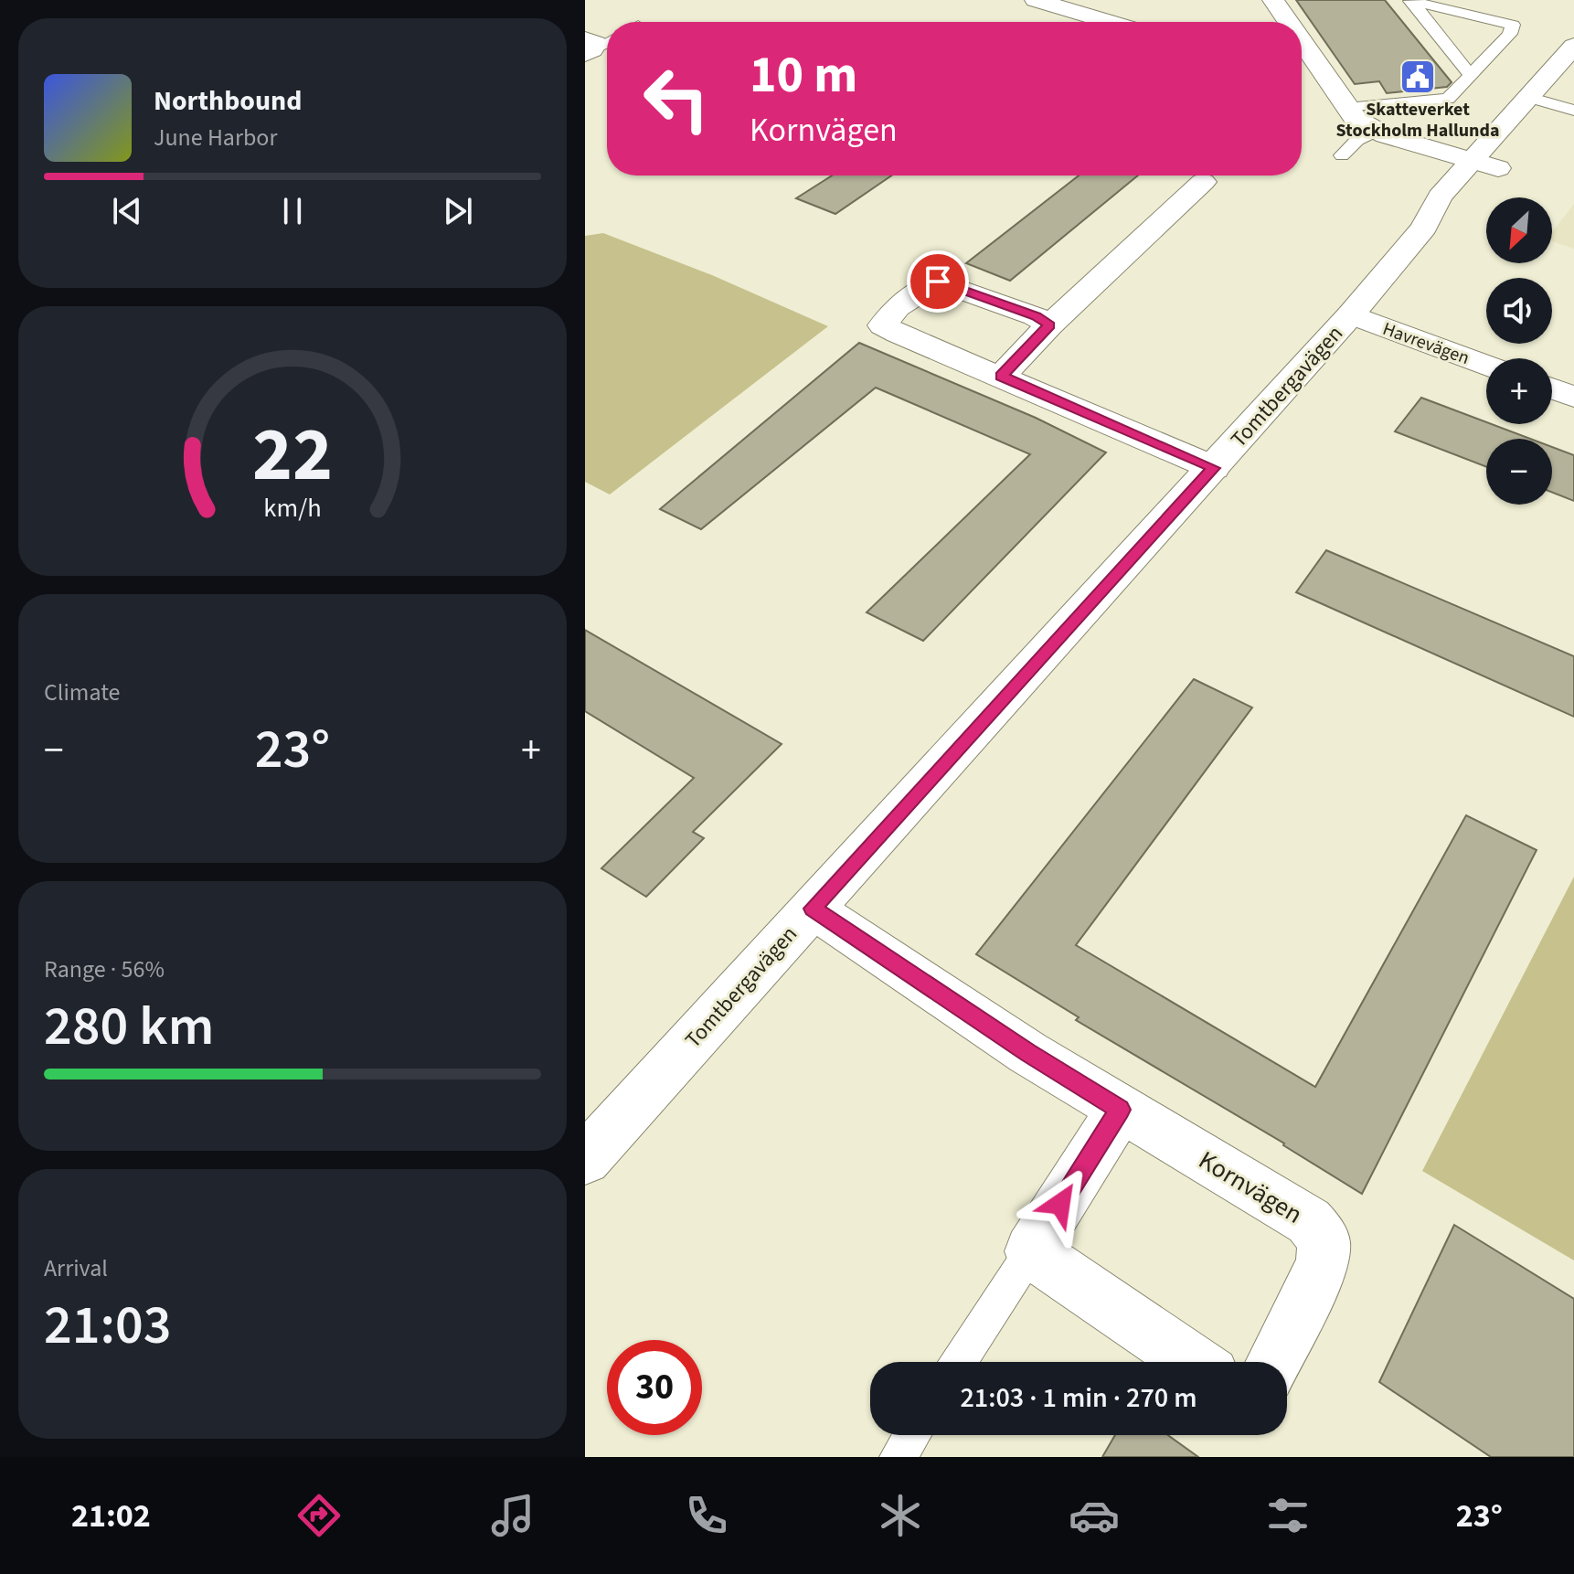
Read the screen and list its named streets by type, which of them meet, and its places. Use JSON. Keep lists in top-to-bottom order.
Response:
{
  "streets": {
    "street": ["Havrevägen", "Tomtbergavägen", "Kornvägen"]
  },
  "crossings": [
    ["Havrevägen", "Tomtbergavägen"],
    ["Tomtbergavägen", "Kornvägen"]
  ],
  "places": {
    "public building": ["Skatteverket Stockholm Hallunda"]
  },
  "north": "bottom left",
  "page": {
    "turn": ["10 m", "Kornvägen"],
    "song": ["Northbound", "June Harbor"],
    "map_buttons": ["+", "−"],
    "tile": [
      "Climate",
      ["Range · 56%", "280 km"],
      ["Arrival", "21:03"]
    ],
    "heat": ["−", "23°", "+"],
    "limit": "30",
    "trip": "21:03 · 1 min · 270 m",
    "tabs": ["21:02", "23°"],
    "gauge": ["22", "km/h"]
  }
}
